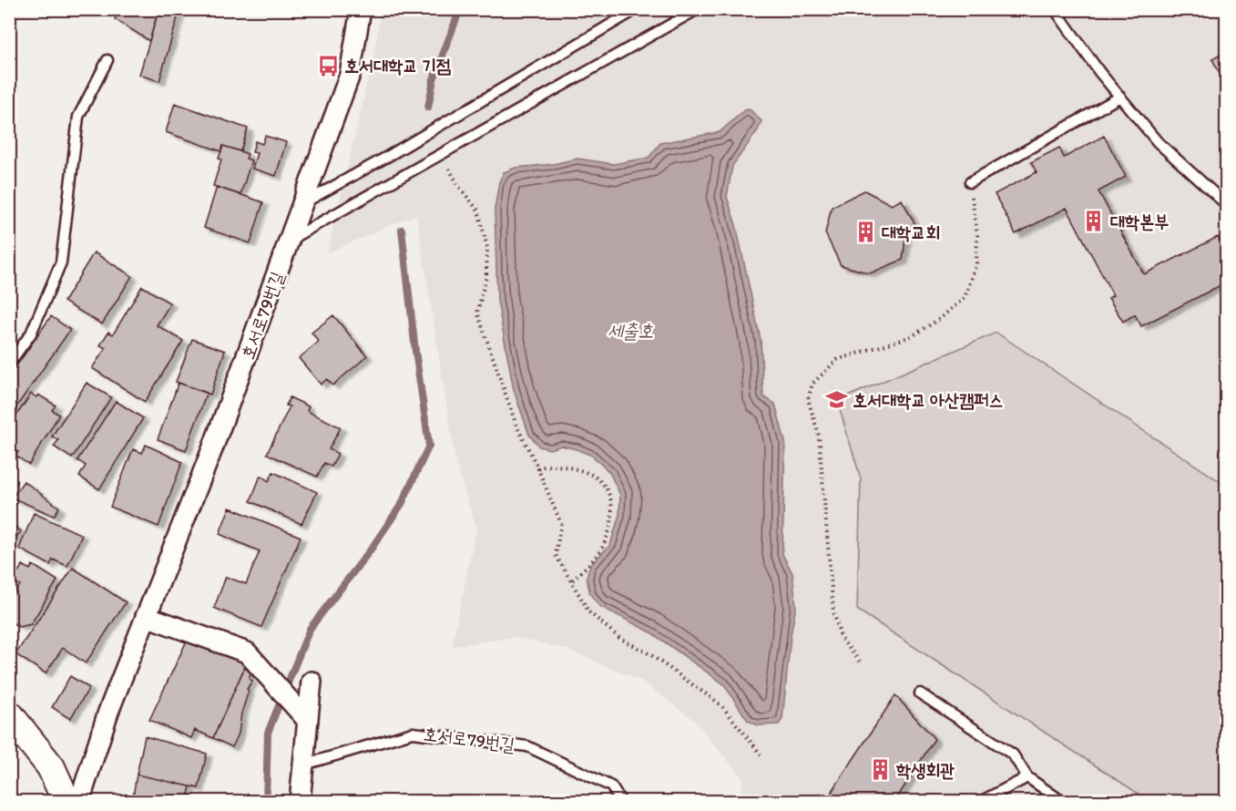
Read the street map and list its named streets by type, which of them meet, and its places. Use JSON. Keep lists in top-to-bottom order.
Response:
{
  "streets": {
    "street": ["호서로79번길"]
  },
  "water": ["세출호"],
  "places": {
    "bus stop": ["호서대학교 기점"],
    "building": ["대학본부", "대학교회", "학생회관"],
    "school or university": ["호서대학교 아산캠퍼스"]
  }
}
